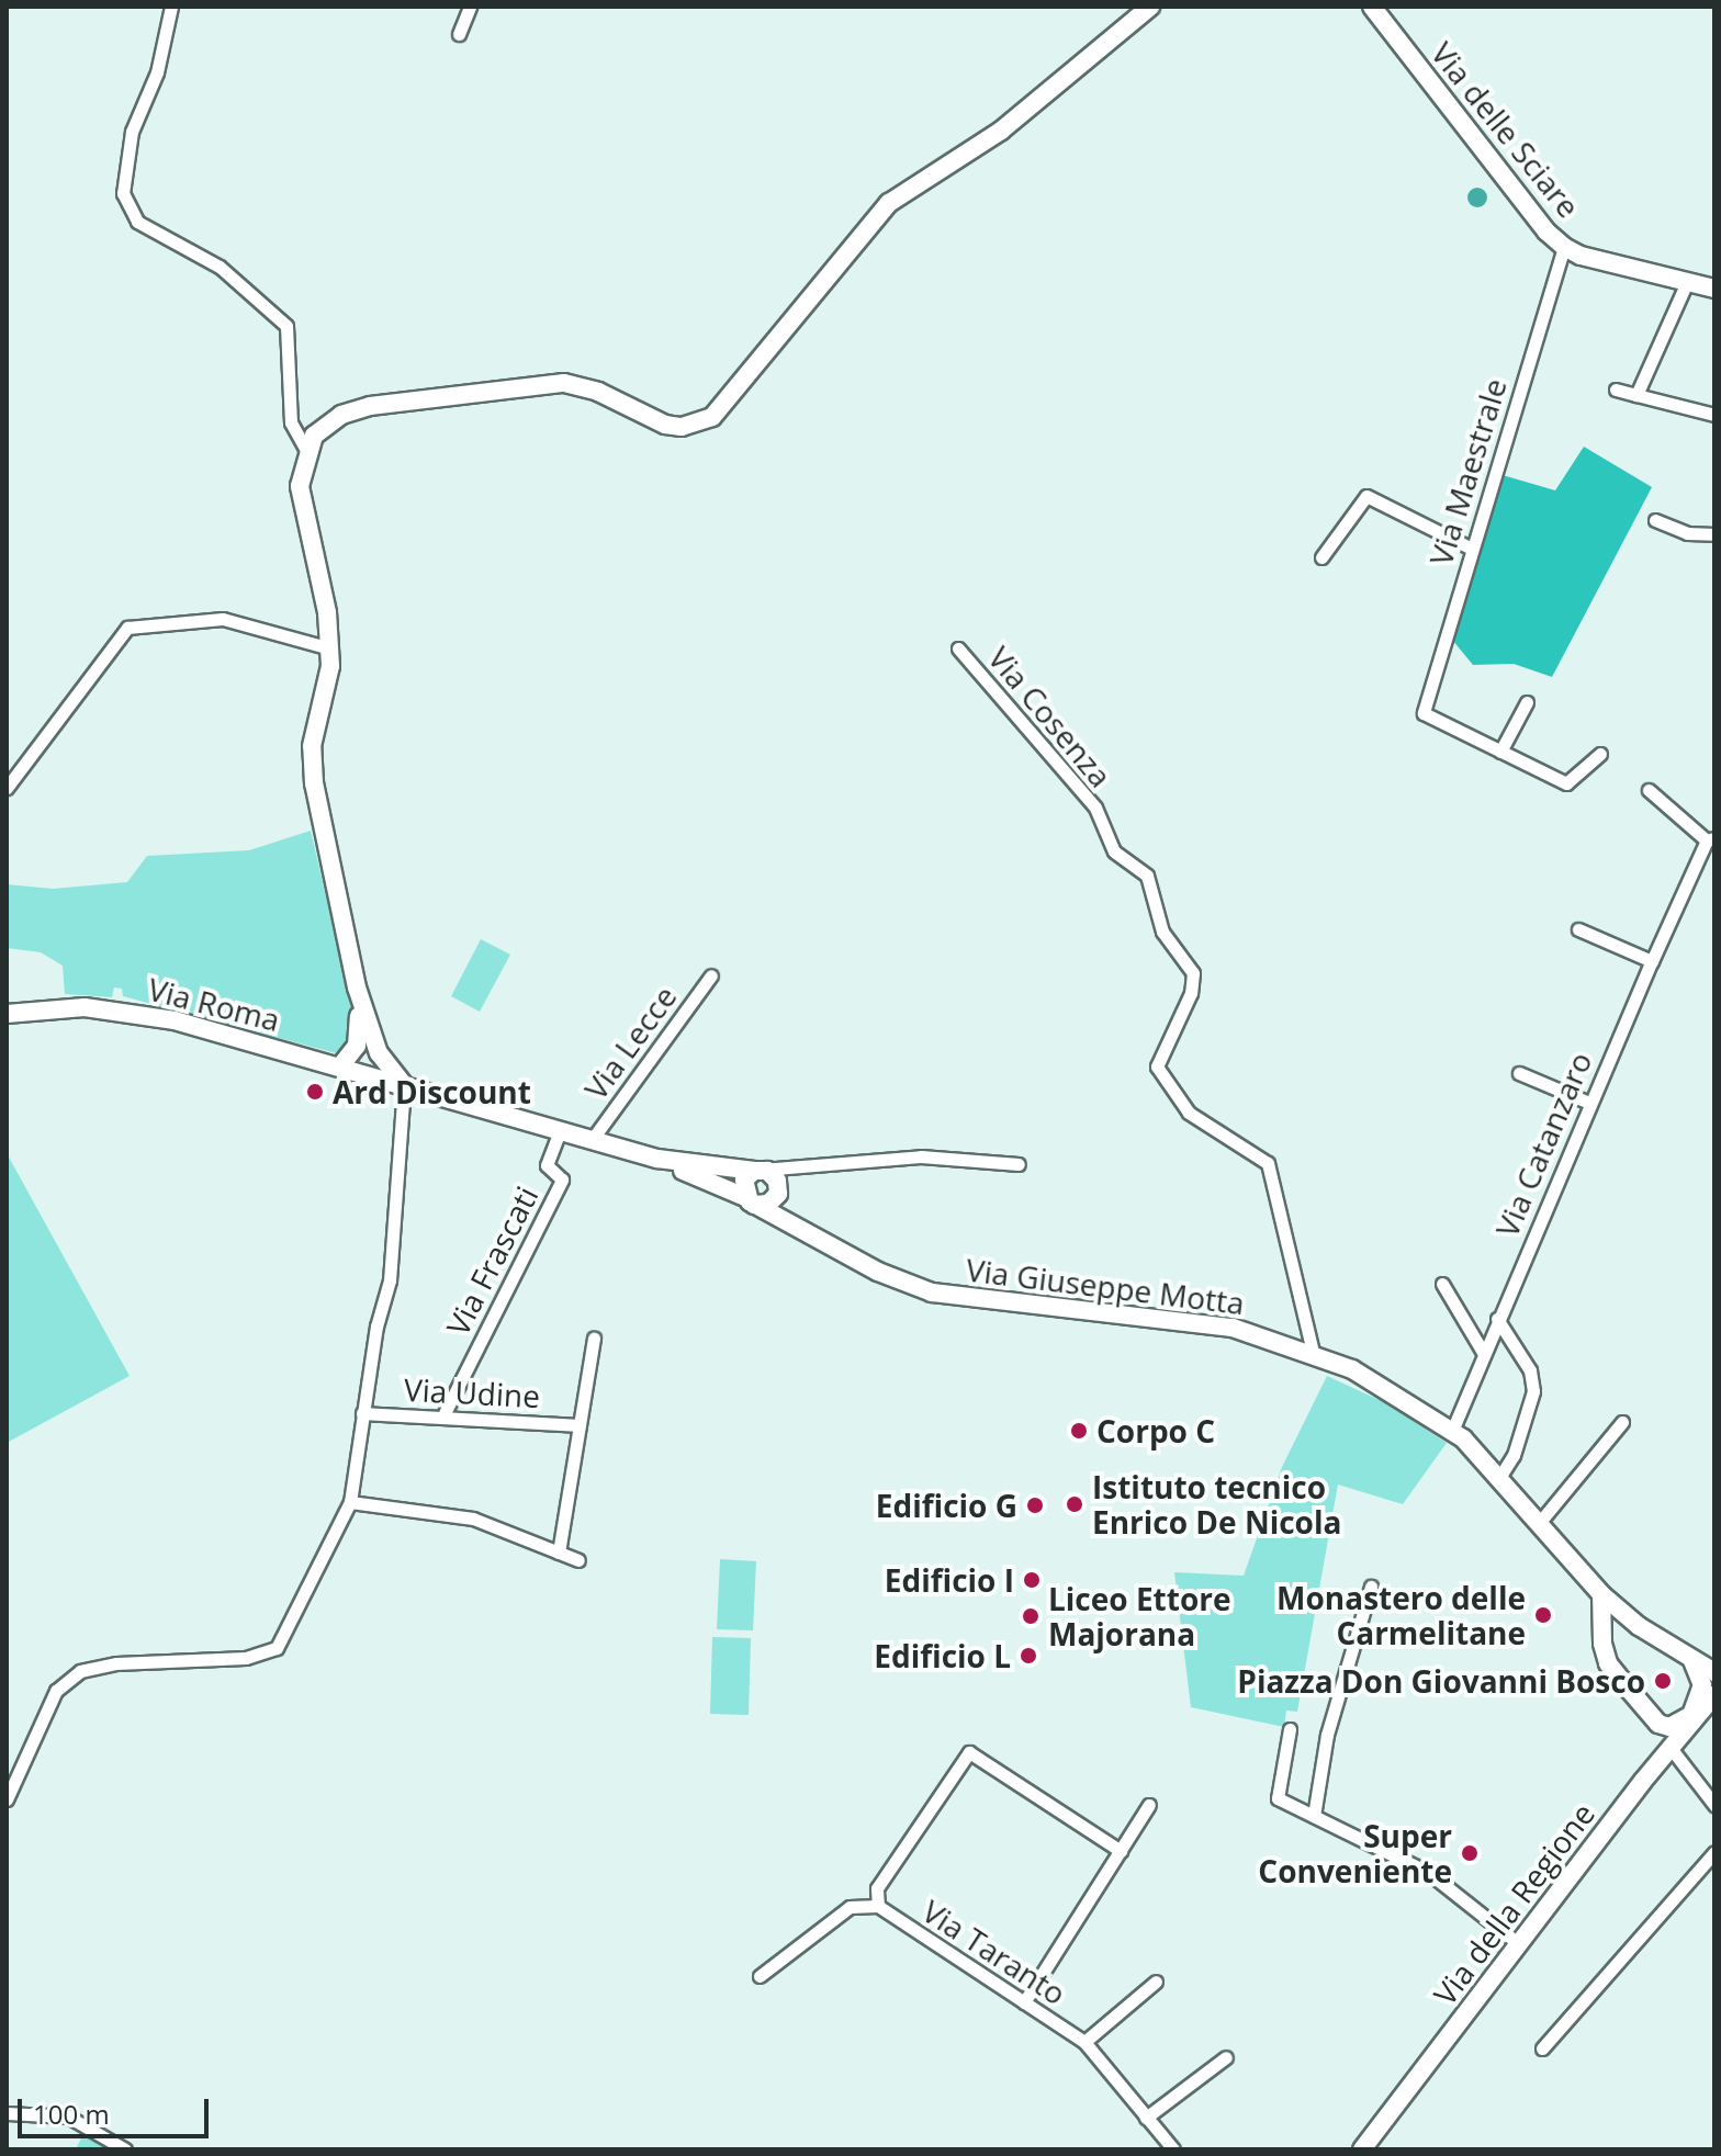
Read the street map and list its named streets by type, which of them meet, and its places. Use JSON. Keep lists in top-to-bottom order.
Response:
{
  "streets": {
    "main road": [
      "Via delle Sciare",
      "Via Roma",
      "Via Giuseppe Motta",
      "Via della Regione"
    ],
    "street": [
      "Via Maestrale",
      "Via Cosenza",
      "Via Lecce",
      "Via Catanzaro",
      "Via Frascati",
      "Via Udine",
      "Via Taranto"
    ]
  },
  "crossings": [
    ["Via delle Sciare", "Via Maestrale"],
    ["Via Cosenza", "Via Giuseppe Motta"],
    ["Via Catanzaro", "Via Giuseppe Motta"],
    ["Via Frascati", "Via Udine"]
  ],
  "places": [
    "Ard Discount",
    "Corpo C",
    "Istituto tecnico Enrico De Nicola",
    "Edificio G",
    "Edificio I",
    "Monastero delle Carmelitane",
    "Liceo Ettore Majorana",
    "Edificio L",
    "Piazza Don Giovanni Bosco",
    "Super Conveniente"
  ],
  "scale_bar": "100 m"
}
